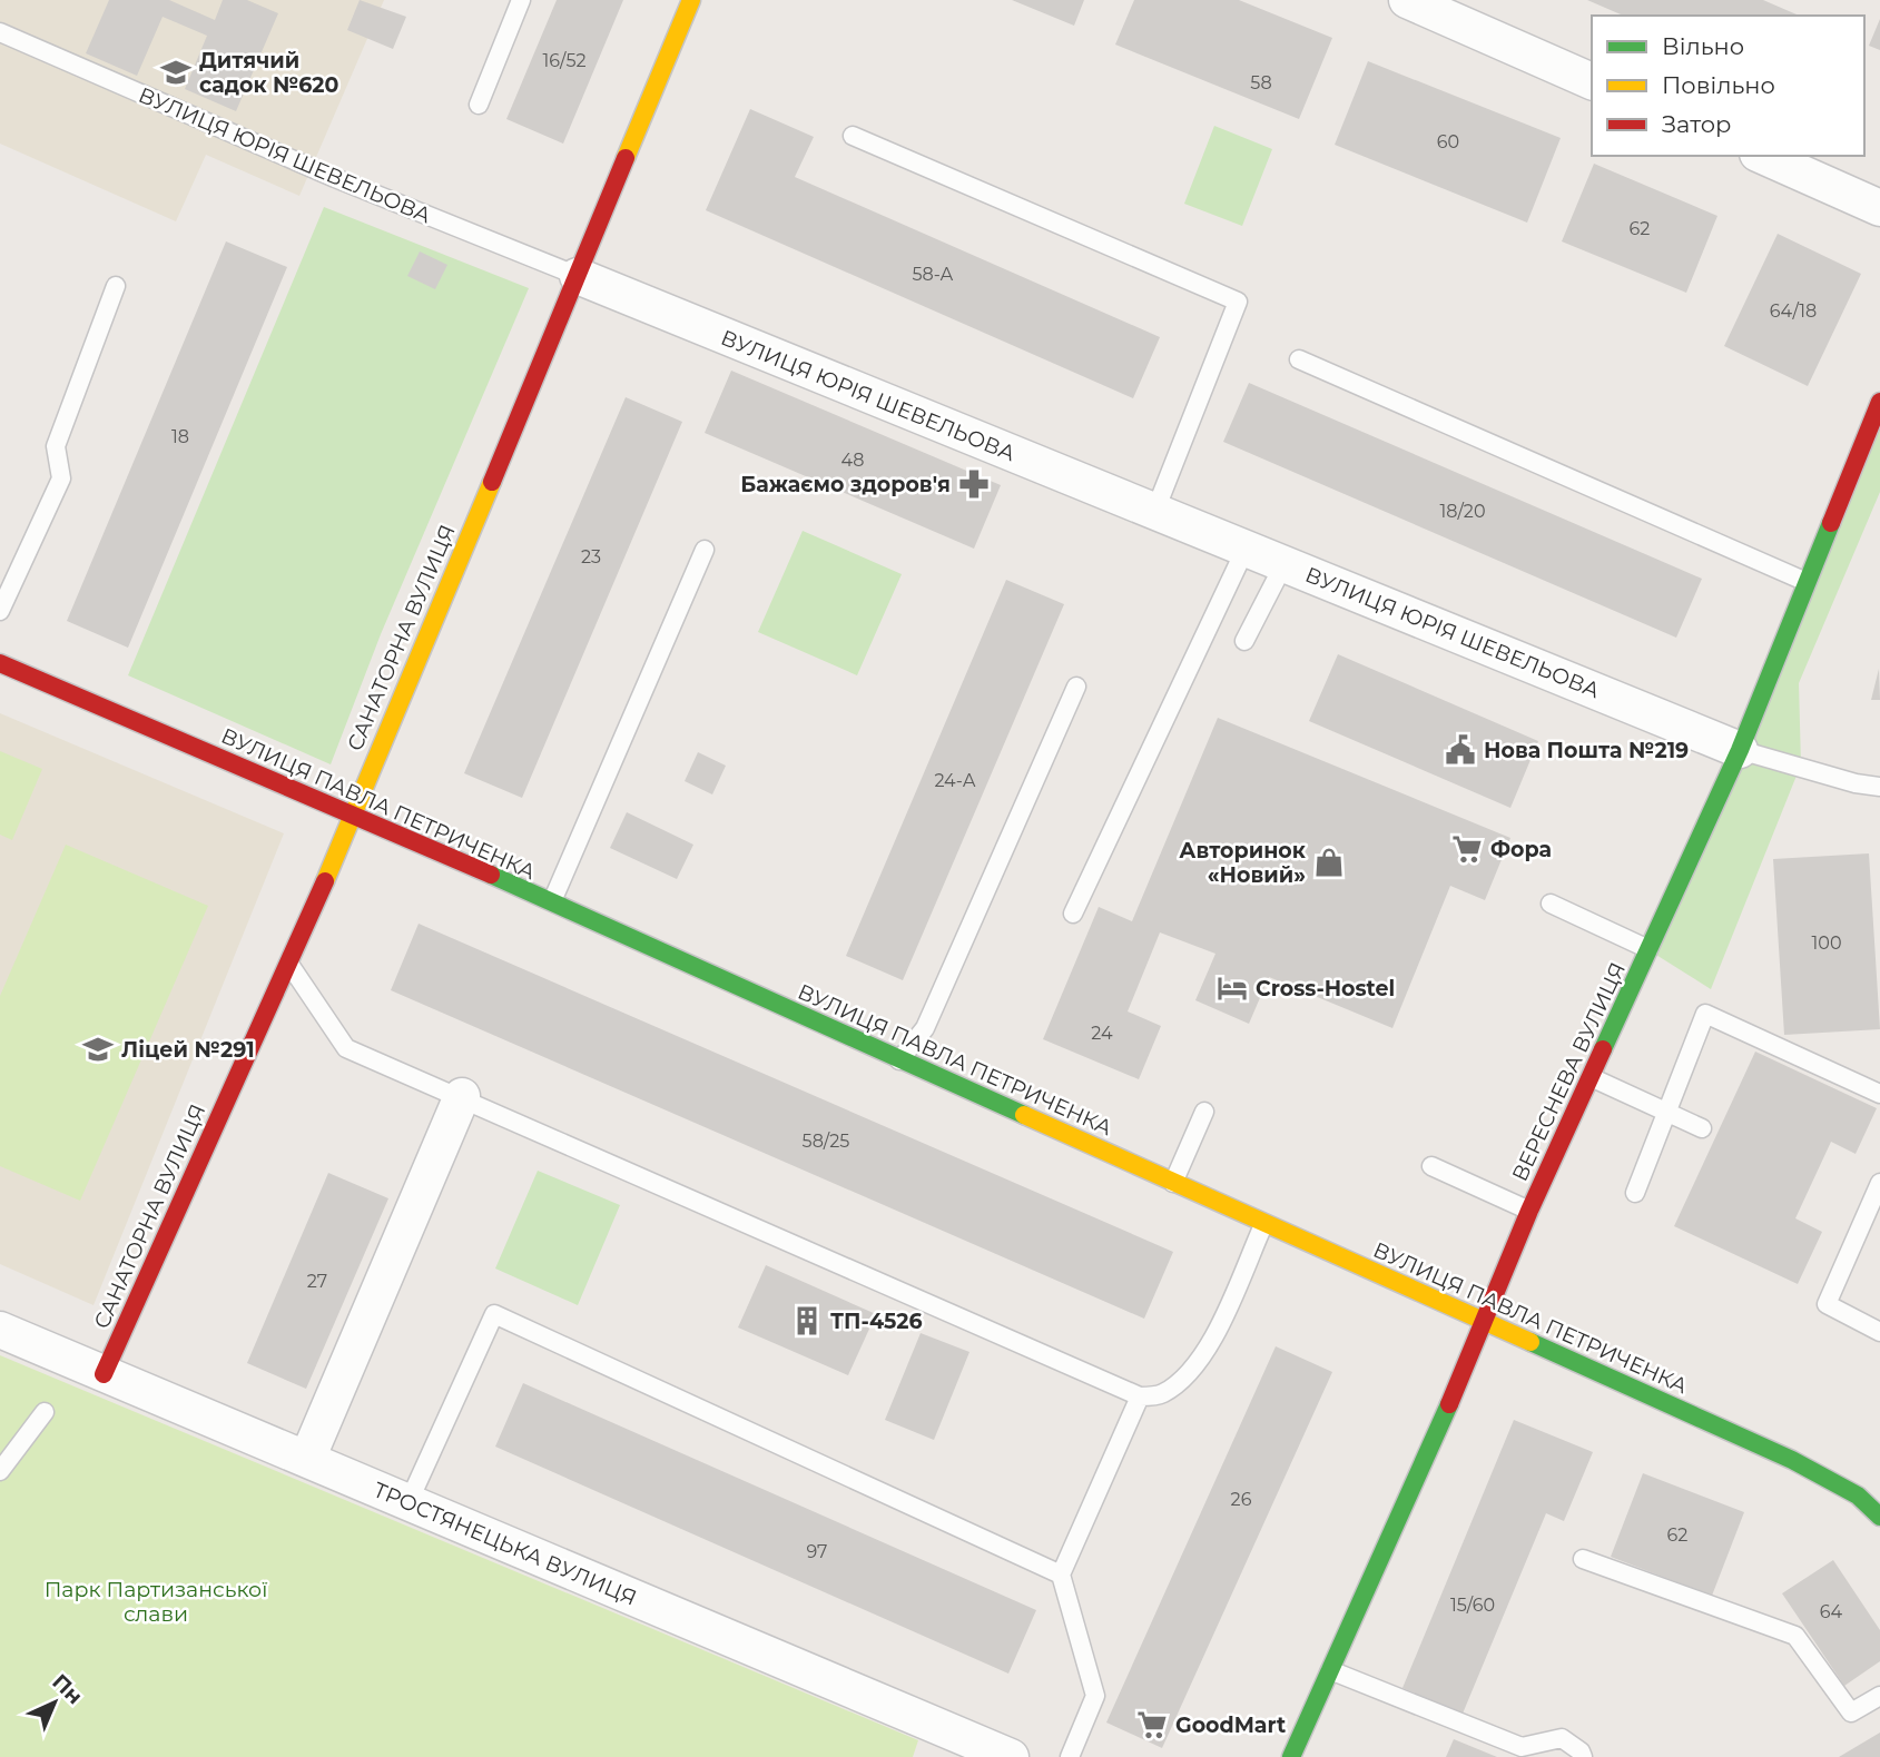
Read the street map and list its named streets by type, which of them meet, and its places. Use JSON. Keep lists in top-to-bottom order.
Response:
{
  "streets": {
    "street": [
      "ВУЛИЦЯ ЮРІЯ ШЕВЕЛЬОВА",
      "САНАТОРНА ВУЛИЦЯ",
      "ВУЛИЦЯ ПАВЛА ПЕТРИЧЕНКА",
      "ВЕРЕСНЕВА ВУЛИЦЯ",
      "ТРОСТЯНЕЦЬКА ВУЛИЦЯ"
    ]
  },
  "crossings": [
    ["ВУЛИЦЯ ЮРІЯ ШЕВЕЛЬОВА", "САНАТОРНА ВУЛИЦЯ"],
    ["ВУЛИЦЯ ЮРІЯ ШЕВЕЛЬОВА", "ВЕРЕСНЕВА ВУЛИЦЯ"],
    ["САНАТОРНА ВУЛИЦЯ", "ВУЛИЦЯ ПАВЛА ПЕТРИЧЕНКА"],
    ["САНАТОРНА ВУЛИЦЯ", "ТРОСТЯНЕЦЬКА ВУЛИЦЯ"],
    ["ВУЛИЦЯ ПАВЛА ПЕТРИЧЕНКА", "ВЕРЕСНЕВА ВУЛИЦЯ"]
  ],
  "parks": ["Парк Партизанської слави"],
  "places": {
    "school or university": ["Дитячий садок №620", "Ліцей №291"],
    "pharmacy": ["Бажаємо здоров'я"],
    "public building": ["Нова Пошта №219"],
    "supermarket": ["Фора", "GoodMart"],
    "shop": ["Авторинок «Новий»"],
    "hotel": ["Cross-Hostel"],
    "building": ["ТП-4526"]
  },
  "house_numbers": [
    "16/52",
    "58",
    "60",
    "62",
    "58-А",
    "64/18",
    "18",
    "48",
    "18/20",
    "23",
    "24-А",
    "100",
    "24",
    "58/25",
    "27",
    "26",
    "62",
    "97",
    "15/60",
    "64"
  ],
  "legend": ["Вільно", "Повільно", "Затор"],
  "north": "top right"
}
